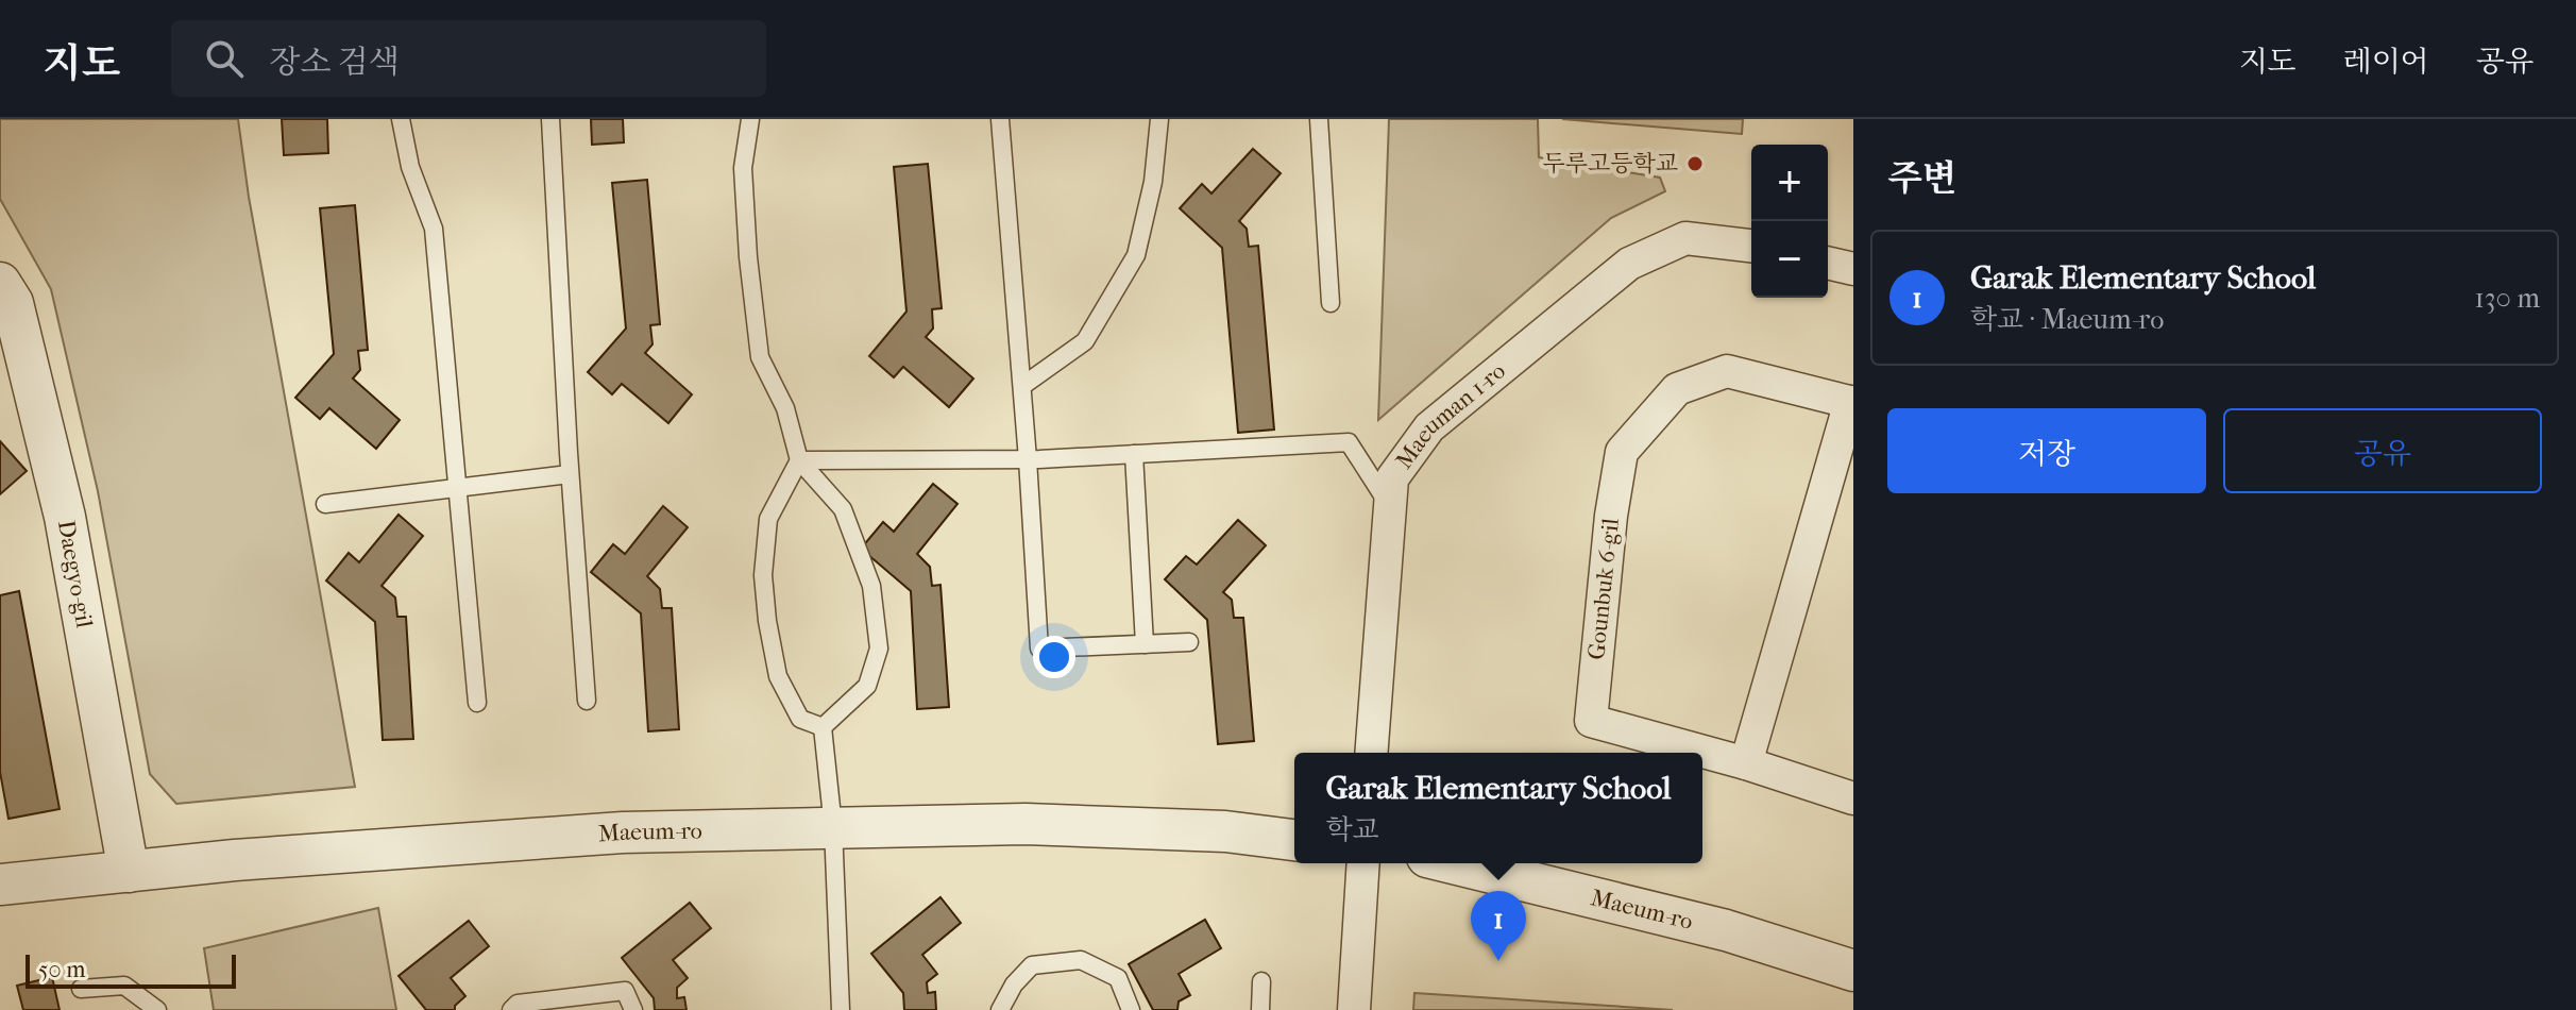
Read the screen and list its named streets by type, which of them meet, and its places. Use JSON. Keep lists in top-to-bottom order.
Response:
{
  "streets": {
    "street": [
      "Maeuman 1-ro",
      "Daegyo-gil",
      "Gounbuk 6-gil",
      "Maeum-ro"
    ]
  },
  "crossings": [
    ["Daegyo-gil", "Maeum-ro"]
  ],
  "places": ["두루고등학교"],
  "scale_bar": "50 m",
  "page": {
    "header": "지도",
    "search": "장소 검색",
    "nav": ["지도", "레이어", "공유"],
    "heading": "주변",
    "map_buttons": ["+", "−"],
    "list": [
      {
        "mark": "1",
        "name": "Garak Elementary School",
        "note": "학교 · Maeum-ro",
        "value": "130 m"
      }
    ],
    "buttons": ["저장", "공유"],
    "popup": ["Garak Elementary School", "학교"],
    "pins": "1",
    "scale": "50 m"
  }
}
